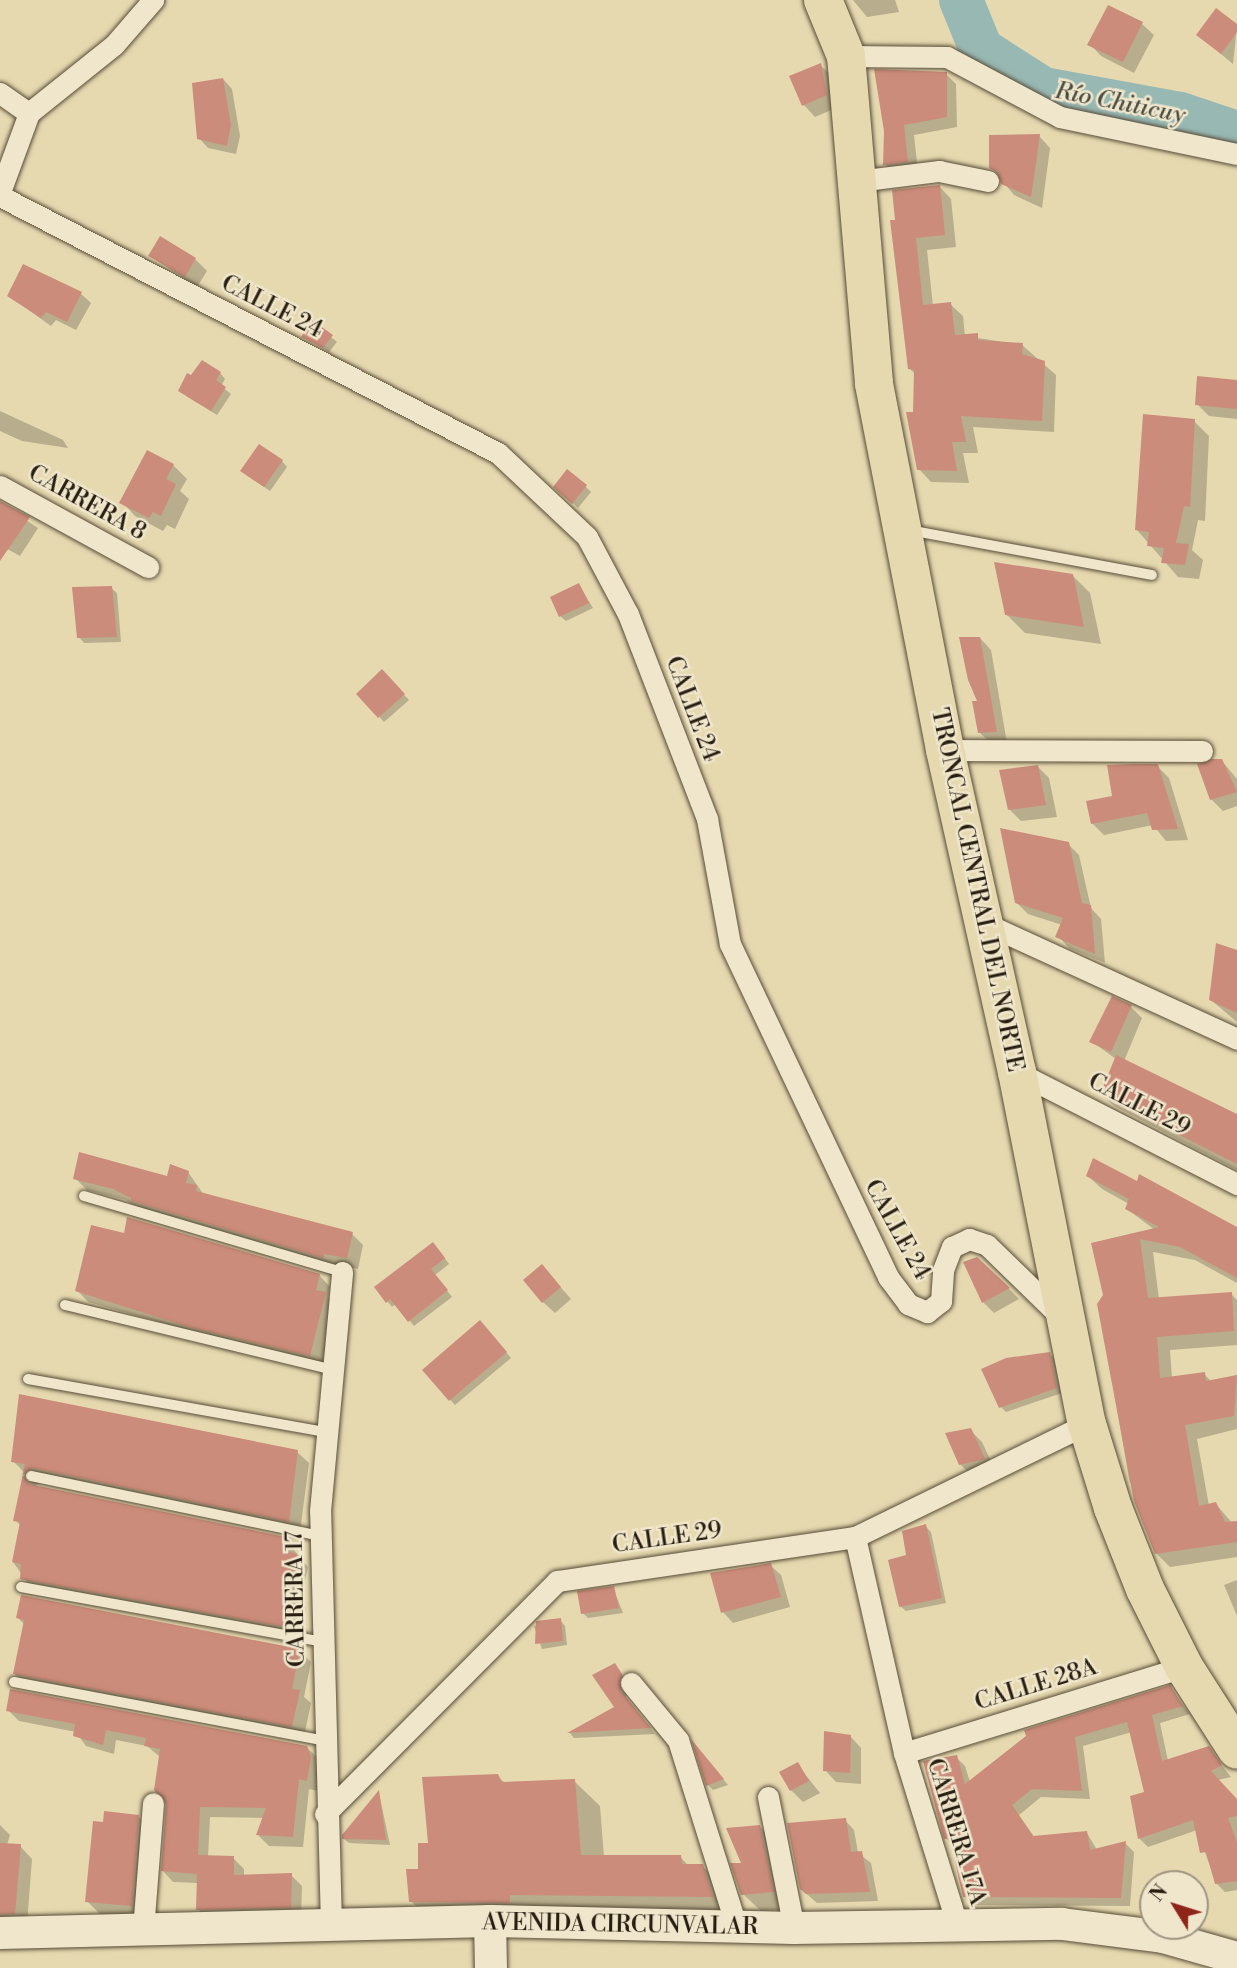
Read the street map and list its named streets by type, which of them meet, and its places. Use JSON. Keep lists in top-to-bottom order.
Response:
{
  "streets": {
    "highway": ["TRONCAL CENTRAL DEL NORTE"],
    "main road": ["AVENIDA CIRCUNVALAR"],
    "street": [
      "CALLE 24",
      "CARRERA 8",
      "CALLE 29",
      "CARRERA 17",
      "CALLE 28A",
      "CARRERA 17A"
    ]
  },
  "crossings": [
    ["CALLE 24", "TRONCAL CENTRAL DEL NORTE"],
    ["TRONCAL CENTRAL DEL NORTE", "CALLE 29"],
    ["TRONCAL CENTRAL DEL NORTE", "CALLE 28A"],
    ["CALLE 29", "CARRERA 17"],
    ["CALLE 29", "CARRERA 17A"],
    ["CARRERA 17", "AVENIDA CIRCUNVALAR"],
    ["CALLE 28A", "CARRERA 17A"],
    ["CARRERA 17A", "AVENIDA CIRCUNVALAR"]
  ],
  "water": ["Río Chiticuy"],
  "north": "top left"
}
